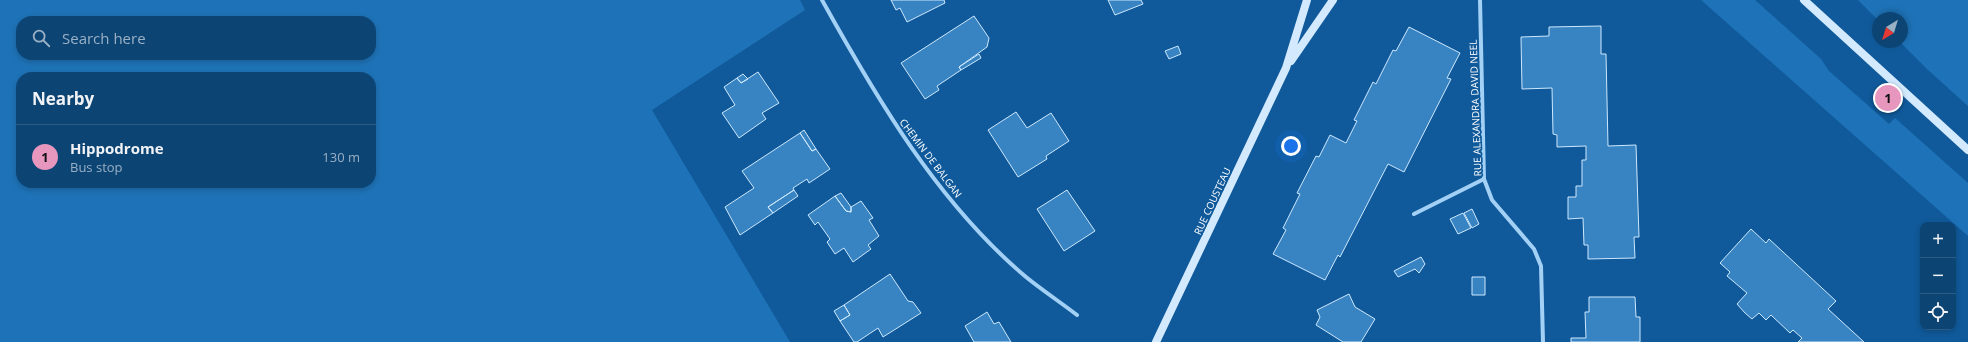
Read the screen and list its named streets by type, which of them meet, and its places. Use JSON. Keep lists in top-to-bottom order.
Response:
{
  "streets": {
    "main road": ["RUE COUSTEAU"],
    "street": ["RUE ALEXANDRA DAVID NEEL", "CHEMIN DE BALGAN"]
  },
  "north": "bottom left",
  "page": {
    "search": "Search here",
    "heading": "Nearby",
    "pins": "1",
    "list": [
      {
        "mark": "1",
        "name": "Hippodrome",
        "note": "Bus stop",
        "value": "130 m"
      }
    ],
    "map_buttons": ["+", "−"]
  }
}
